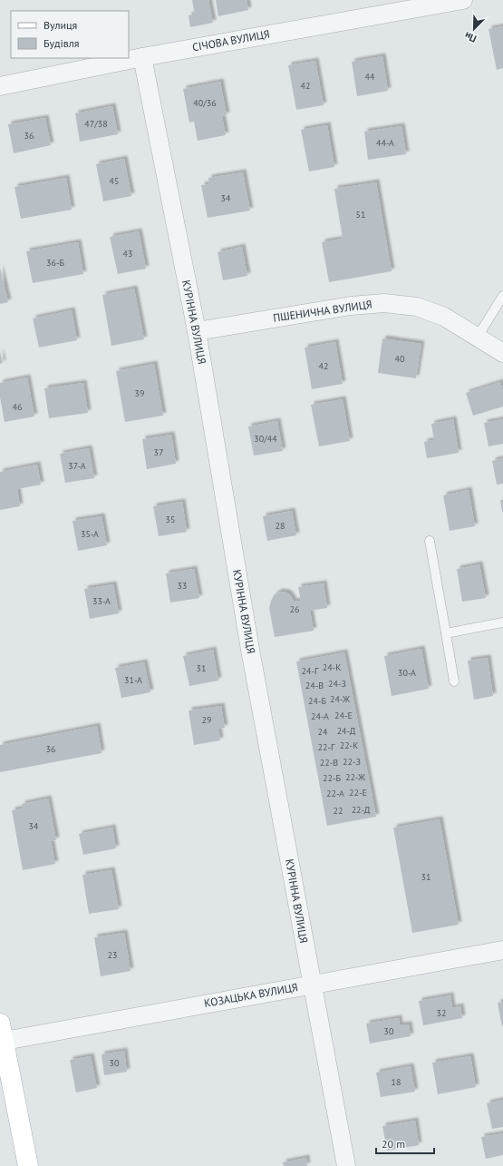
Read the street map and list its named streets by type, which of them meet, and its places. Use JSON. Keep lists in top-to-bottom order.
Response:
{
  "streets": {
    "street": [
      "СІЧОВА ВУЛИЦЯ",
      "ПШЕНИЧНА ВУЛИЦЯ",
      "КУРІННА ВУЛИЦЯ",
      "КОЗАЦЬКА ВУЛИЦЯ"
    ]
  },
  "crossings": [
    ["СІЧОВА ВУЛИЦЯ", "КУРІННА ВУЛИЦЯ"],
    ["ПШЕНИЧНА ВУЛИЦЯ", "КУРІННА ВУЛИЦЯ"],
    ["КУРІННА ВУЛИЦЯ", "КОЗАЦЬКА ВУЛИЦЯ"]
  ],
  "house_numbers": [
    "44",
    "42",
    "40/36",
    "47/38",
    "36",
    "44-А",
    "45",
    "34",
    "51",
    "43",
    "36-Б",
    "40",
    "42",
    "39",
    "46",
    "30/44",
    "37",
    "37-А",
    "35",
    "28",
    "35-А",
    "33",
    "33-А",
    "26",
    "24-К",
    "31",
    "24-Г",
    "30-А",
    "31-А",
    "24-З",
    "24-В",
    "24-Ж",
    "24-Б",
    "24-Е",
    "24-А",
    "29",
    "24-Д",
    "24",
    "22-К",
    "22-Г",
    "36",
    "22-З",
    "22-В",
    "22-Ж",
    "22-Б",
    "22-Е",
    "22-А",
    "22-Д",
    "22",
    "34",
    "31",
    "23",
    "32",
    "30",
    "30",
    "18"
  ],
  "legend": ["Вулиця", "Будівля"],
  "scale_bar": "20 m",
  "north": "bottom left"
}
